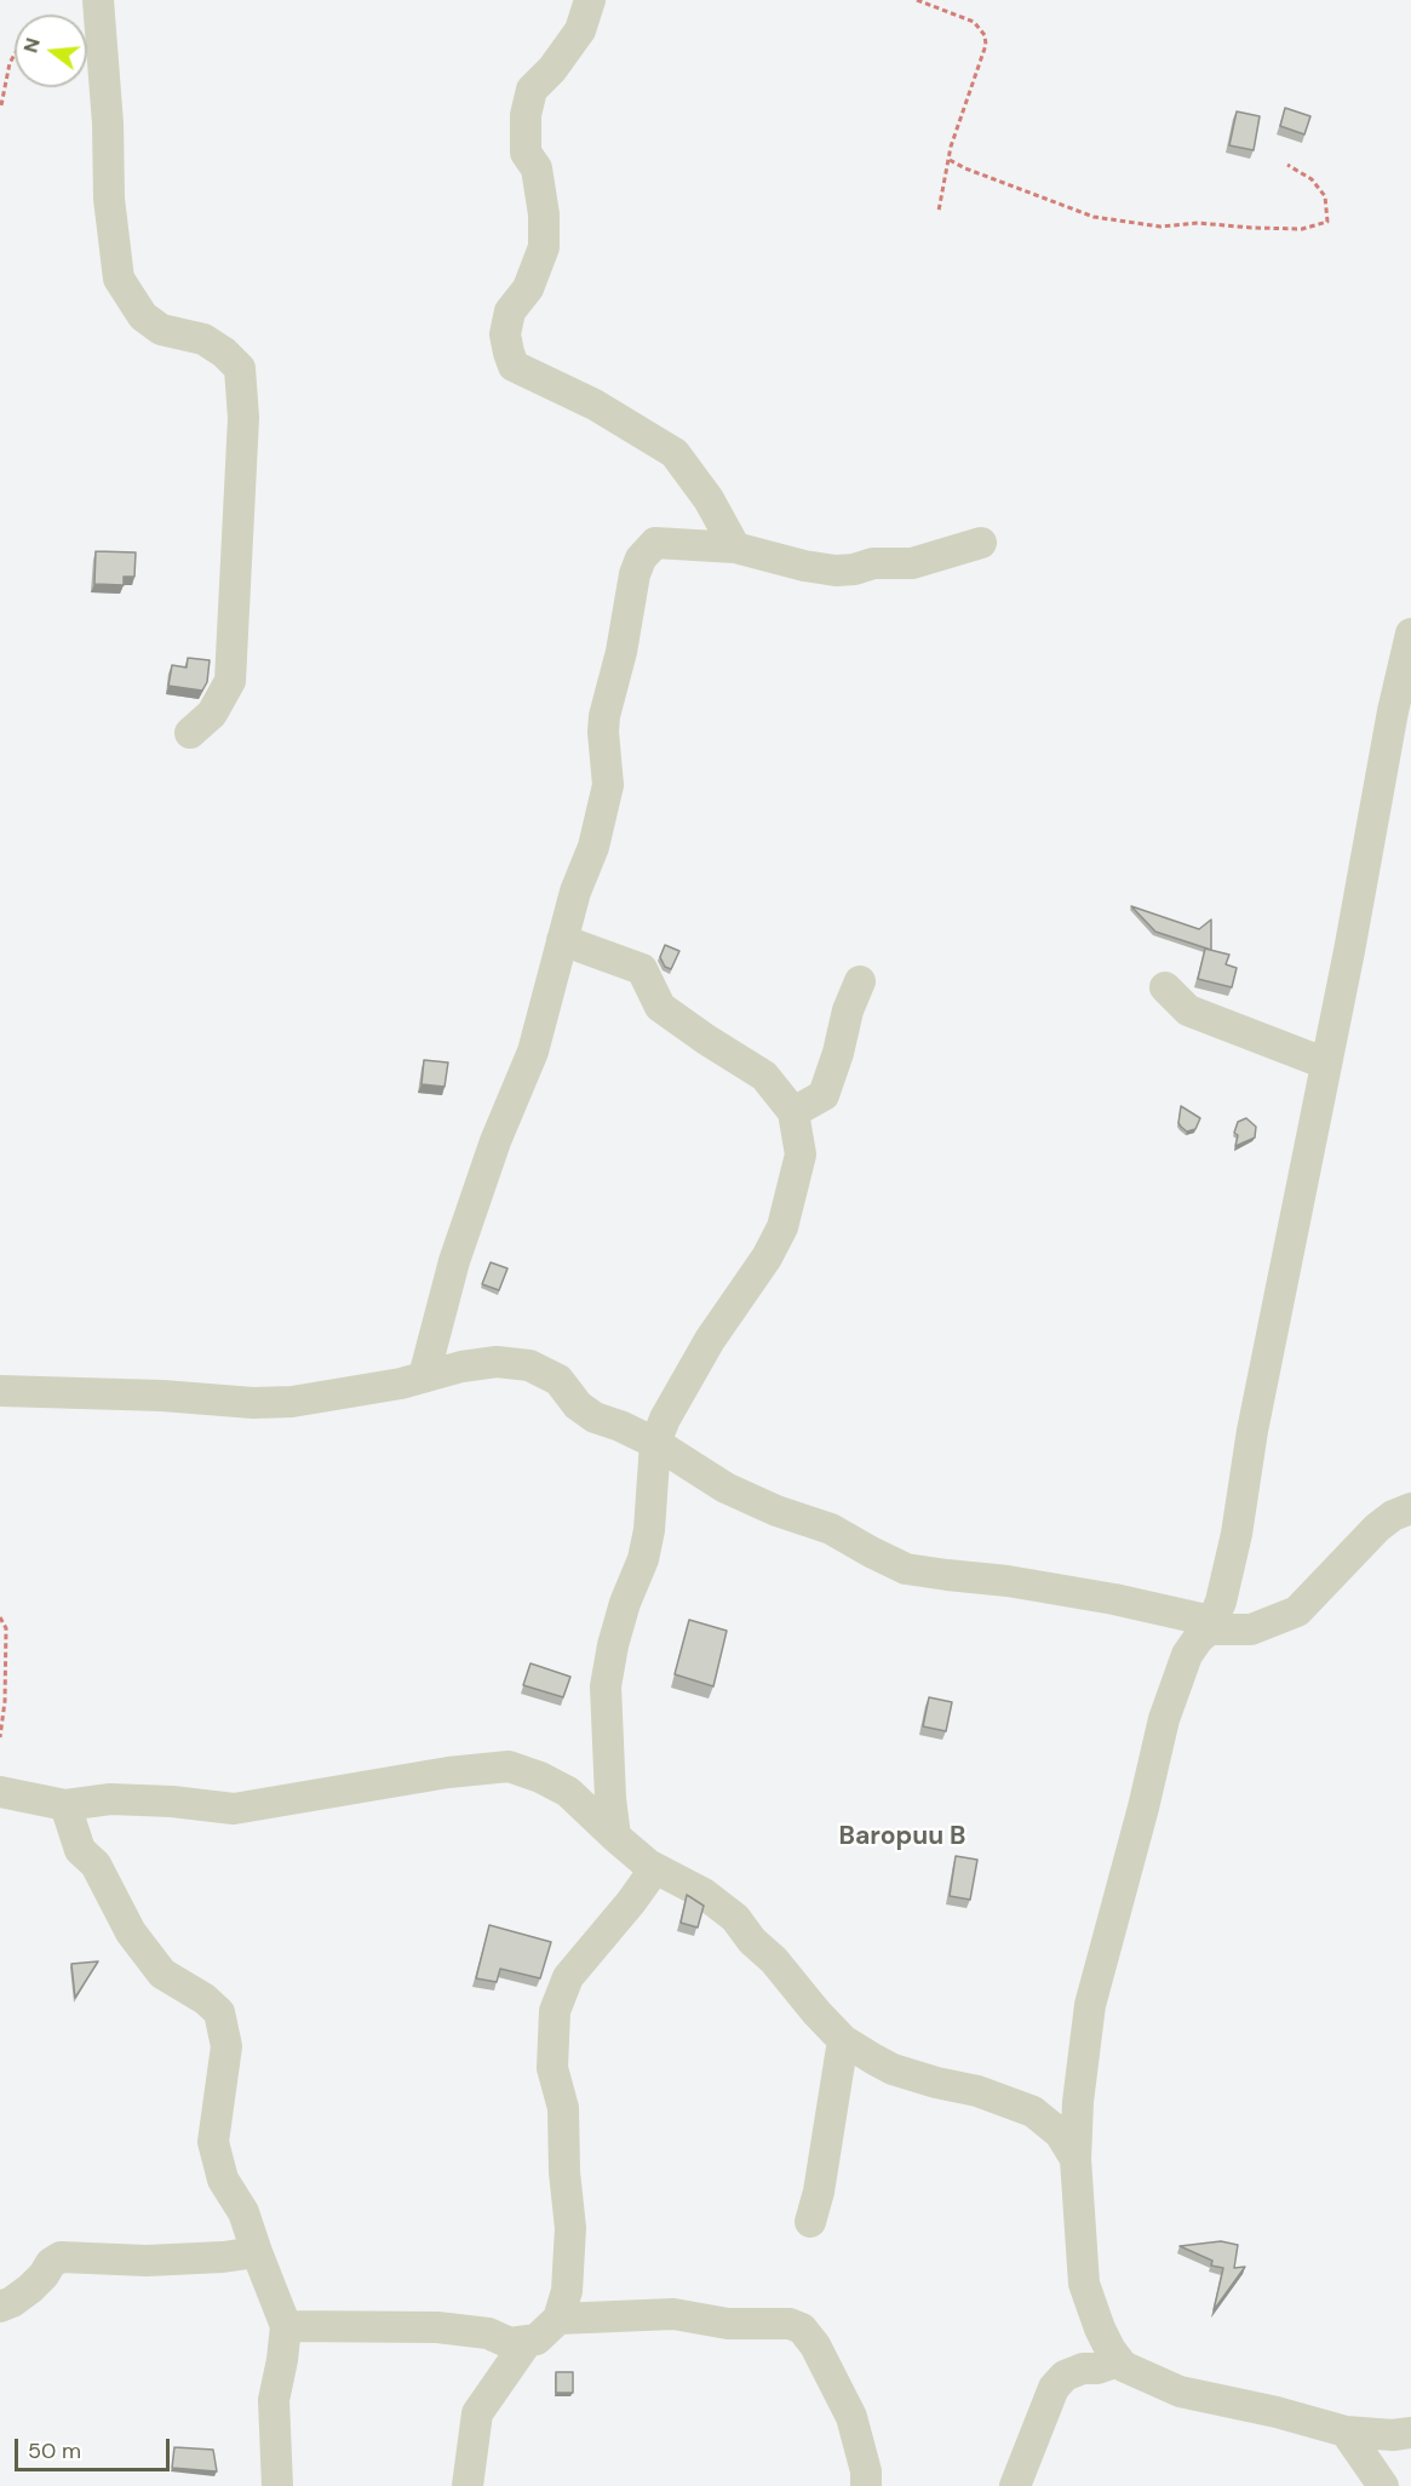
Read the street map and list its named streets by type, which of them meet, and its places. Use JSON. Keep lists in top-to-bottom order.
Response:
{
  "districts": ["Baropuu B"],
  "scale_bar": "50 m",
  "north": "left"
}
